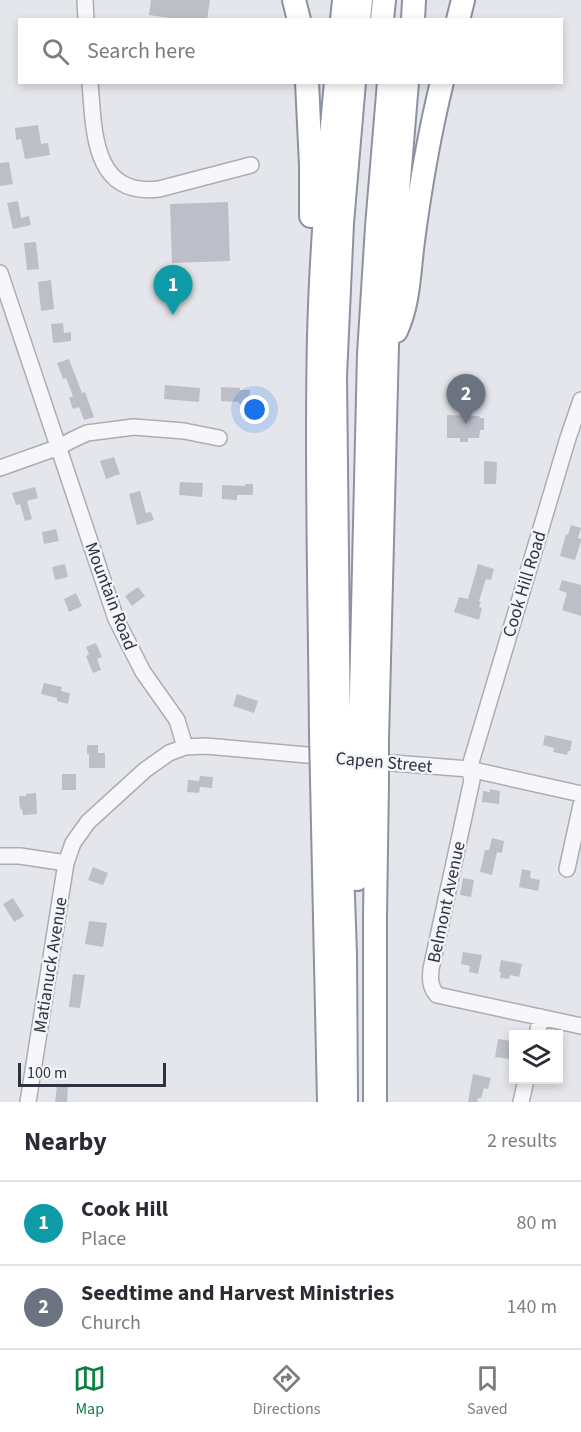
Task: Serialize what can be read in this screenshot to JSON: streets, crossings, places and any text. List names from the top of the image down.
{
  "streets": {
    "street": [
      "Cook Hill Road",
      "Mountain Road",
      "Capen Street",
      "Belmont Avenue",
      "Matianuck Avenue"
    ]
  },
  "crossings": [
    ["Cook Hill Road", "Capen Street"],
    ["Cook Hill Road", "Belmont Avenue"],
    ["Mountain Road", "Capen Street"],
    ["Capen Street", "Belmont Avenue"]
  ],
  "scale_bar": "100 m",
  "page": {
    "search": "Search here",
    "pins": ["1", "2"],
    "scale": "100 m",
    "heading": ["Nearby", "2 results"],
    "list": [
      {
        "mark": "1",
        "name": "Cook Hill",
        "note": "Place",
        "value": "80 m"
      },
      {
        "mark": "2",
        "name": "Seedtime and Harvest Ministries",
        "note": "Church",
        "value": "140 m"
      }
    ],
    "nav": ["Map", "Directions", "Saved"]
  }
}
